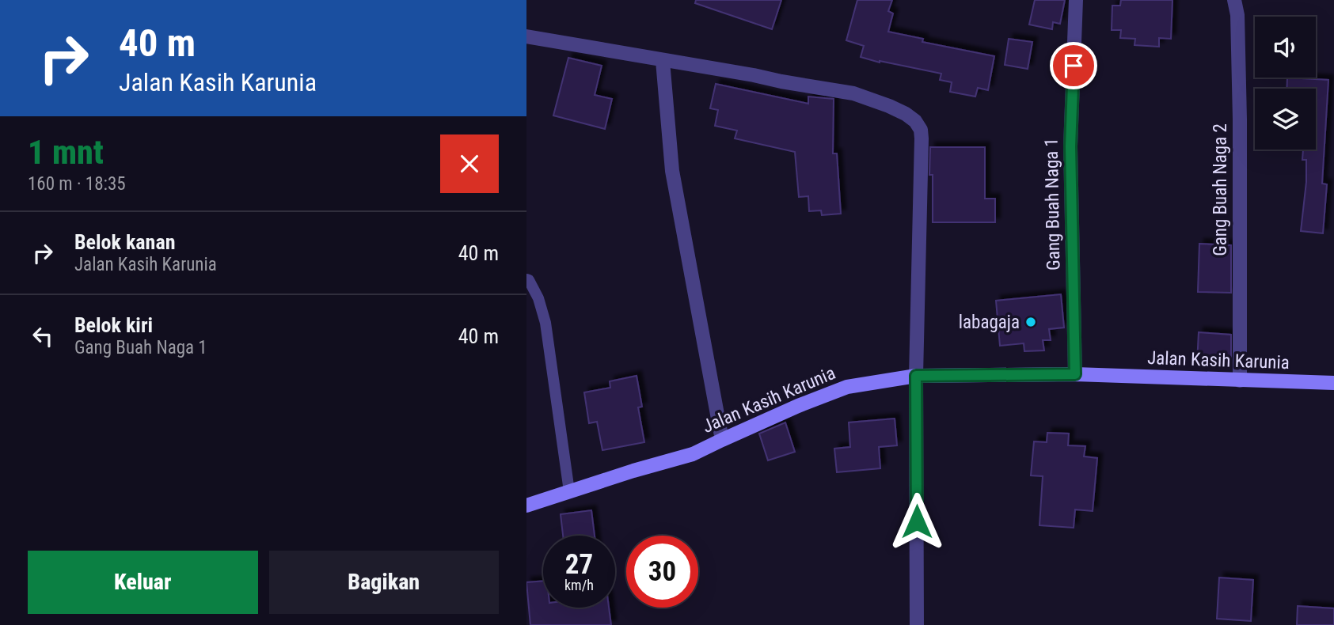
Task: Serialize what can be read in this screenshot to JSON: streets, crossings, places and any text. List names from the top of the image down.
{
  "streets": {
    "street": ["Gang Buah Naga 2", "Gang Buah Naga 1", "Jalan Kasih Karunia"]
  },
  "crossings": [
    ["Gang Buah Naga 2", "Jalan Kasih Karunia"],
    ["Gang Buah Naga 1", "Jalan Kasih Karunia"]
  ],
  "places": ["labagaja"],
  "page": {
    "turn": ["40 m", "Jalan Kasih Karunia"],
    "heading": ["1 mnt", "160 m · 18:35"],
    "list": [
      {
        "name": "Belok kanan",
        "note": "Jalan Kasih Karunia",
        "value": "40 m"
      },
      {
        "name": "Belok kiri",
        "note": "Gang Buah Naga 1",
        "value": "40 m"
      }
    ],
    "speed": "27 km/h",
    "limit": "30",
    "buttons": ["Keluar", "Bagikan"]
  }
}
